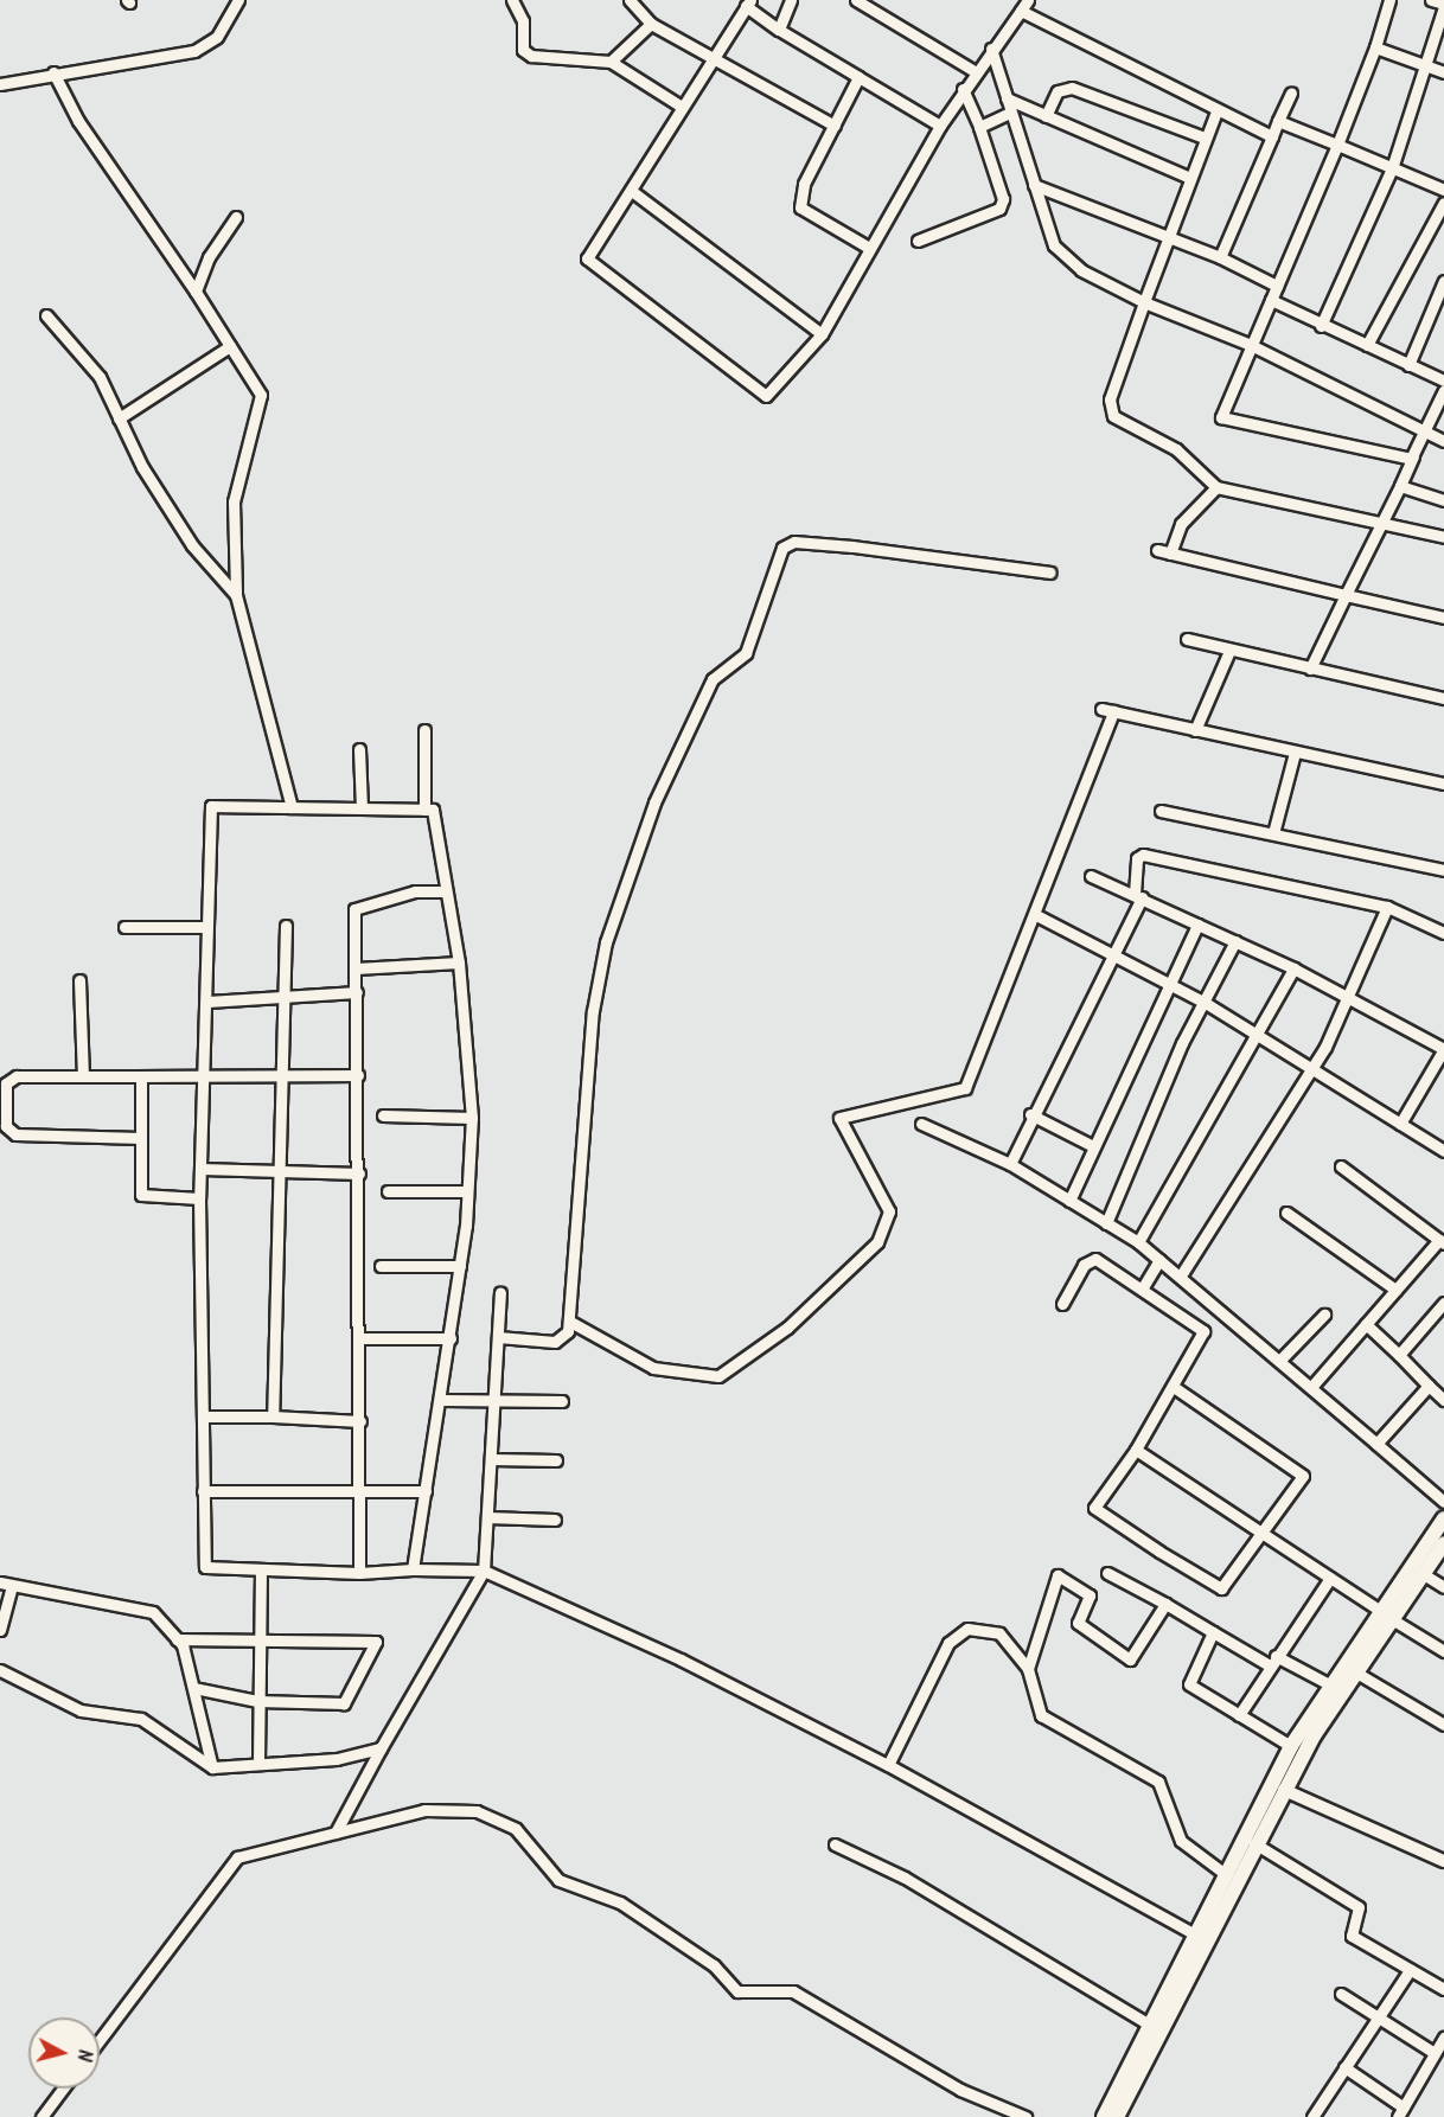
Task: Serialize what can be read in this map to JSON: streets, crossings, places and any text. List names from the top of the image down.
{
  "north": "right"
}
